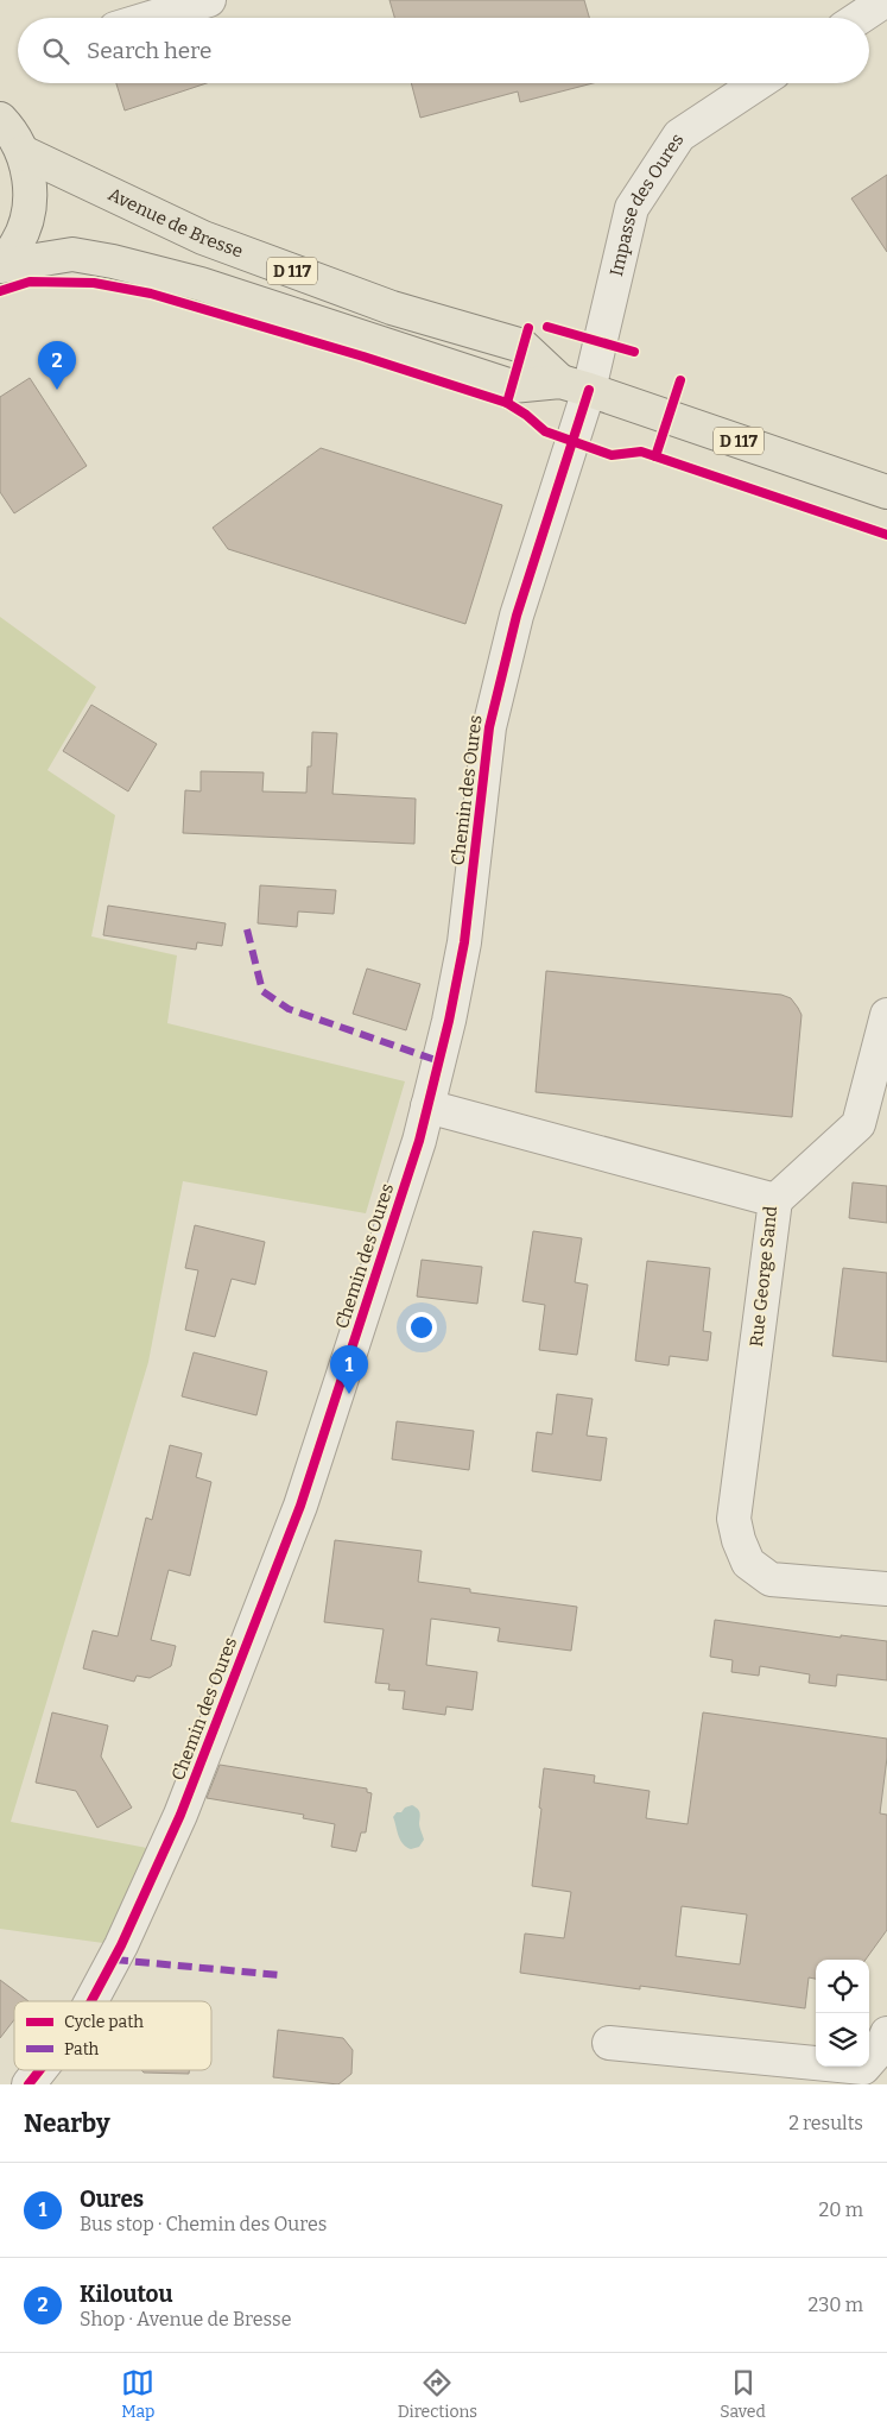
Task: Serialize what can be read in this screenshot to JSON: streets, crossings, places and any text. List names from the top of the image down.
{
  "streets": {
    "main road": ["Avenue de Bresse", "D 117"],
    "street": ["Impasse des Oures", "Chemin des Oures", "Rue George Sand"]
  },
  "crossings": [
    ["Impasse des Oures", "Avenue de Bresse"],
    ["Impasse des Oures", "Chemin des Oures"],
    ["Avenue de Bresse", "Chemin des Oures"],
    ["Chemin des Oures", "Rue George Sand"]
  ],
  "legend": ["Cycle path", "Path"],
  "page": {
    "search": "Search here",
    "pins": ["2", "1"],
    "heading": ["Nearby", "2 results"],
    "list": [
      {
        "mark": "1",
        "name": "Oures",
        "note": "Bus stop · Chemin des Oures",
        "value": "20 m"
      },
      {
        "mark": "2",
        "name": "Kiloutou",
        "note": "Shop · Avenue de Bresse",
        "value": "230 m"
      }
    ],
    "nav": ["Map", "Directions", "Saved"]
  }
}
